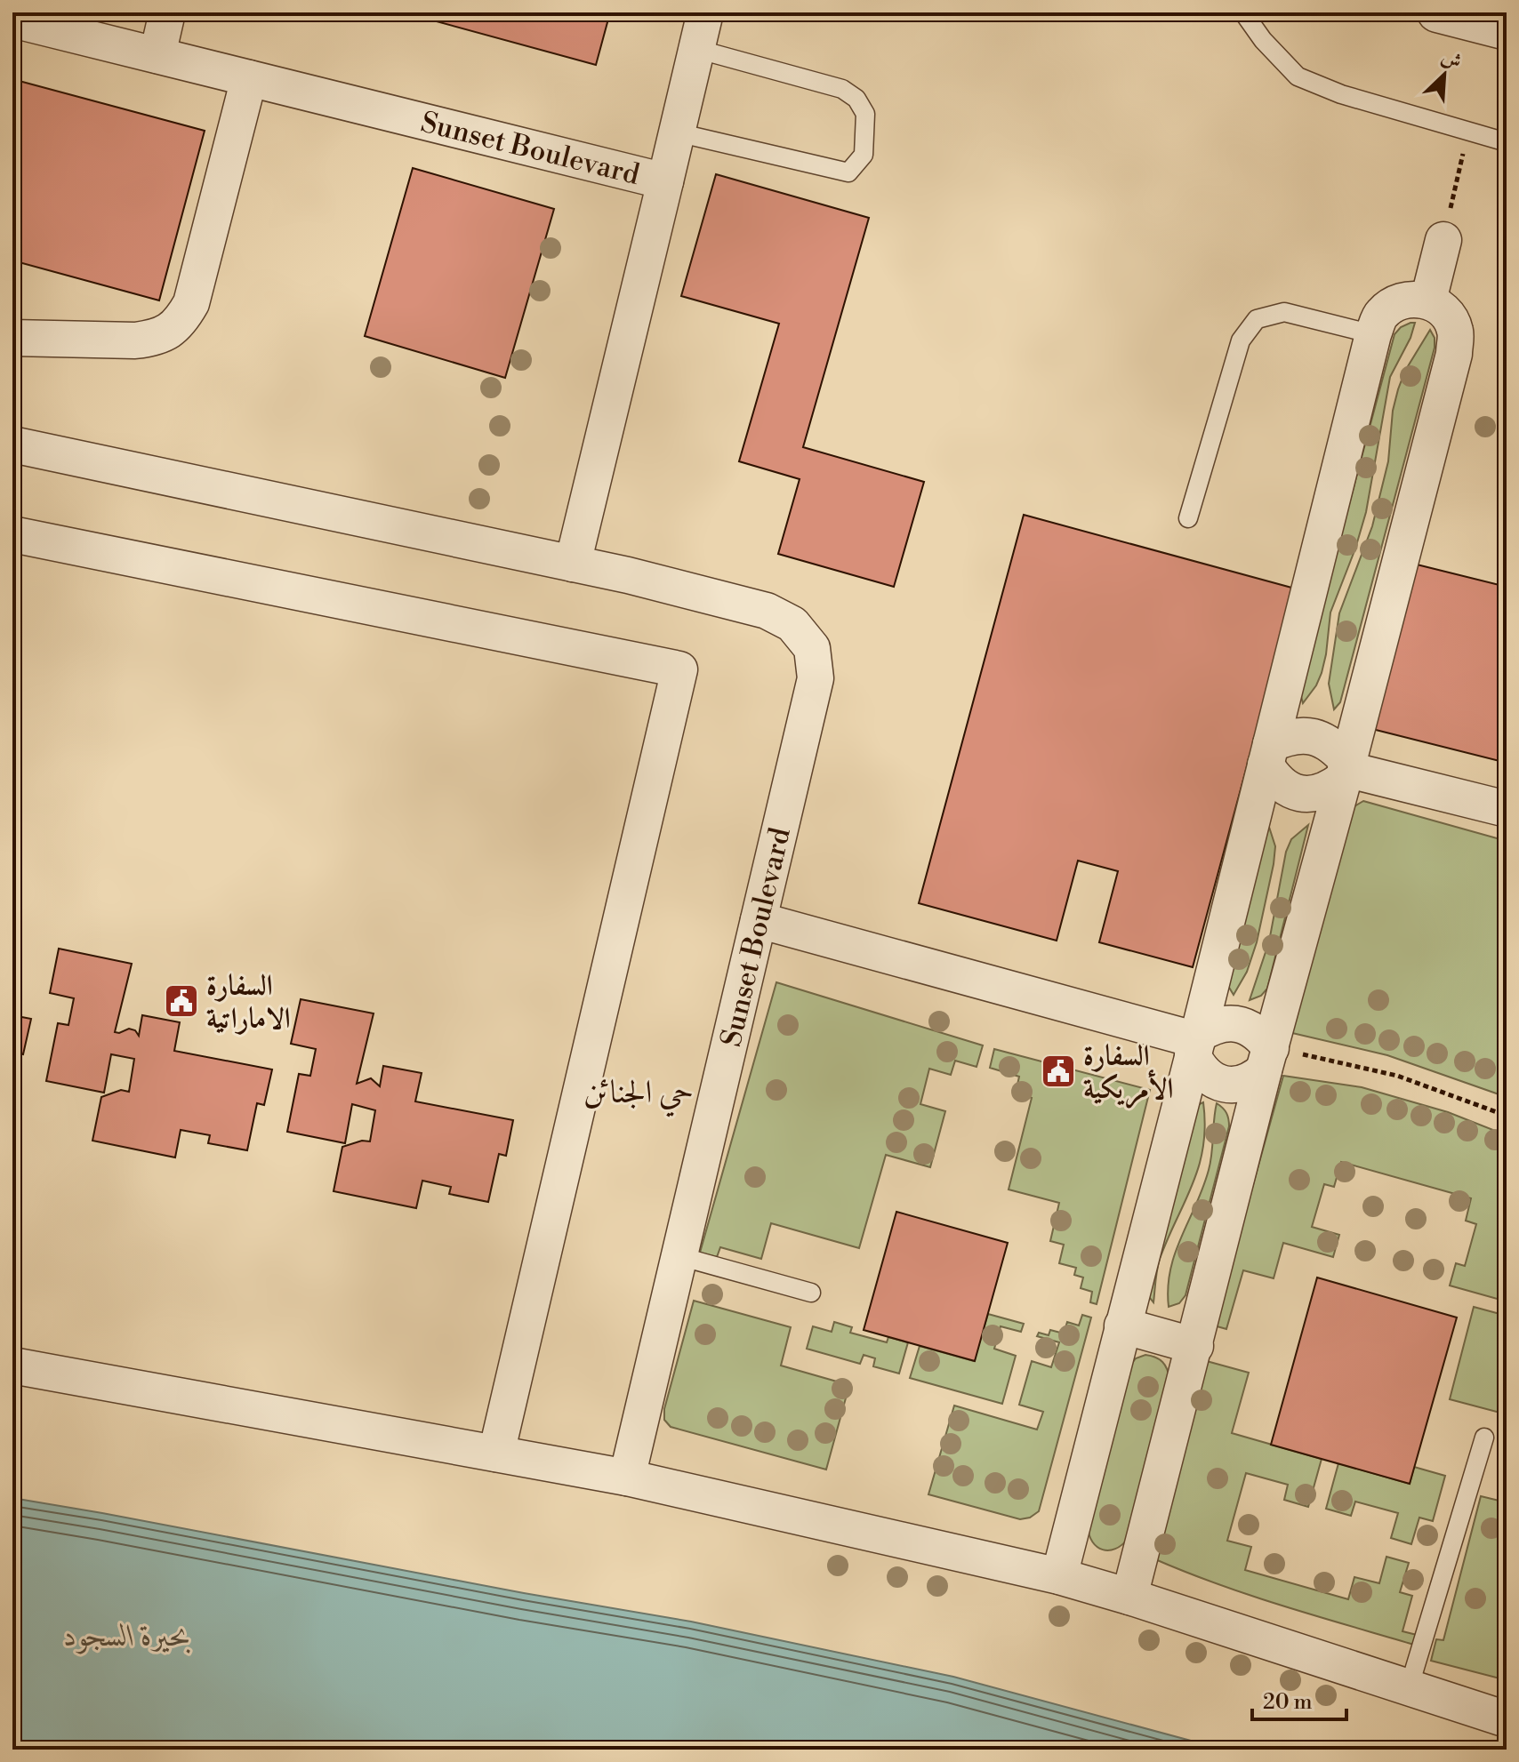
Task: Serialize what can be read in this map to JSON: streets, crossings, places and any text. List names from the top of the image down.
{
  "streets": {
    "street": ["Sunset Boulevard"]
  },
  "districts": ["حي الجنائن"],
  "water": ["بحيرة السجود"],
  "places": {
    "public building": ["السفارة الاماراتية", "السفارة الأمريكية"]
  },
  "scale_bar": "20 m",
  "north": "top right"
}
